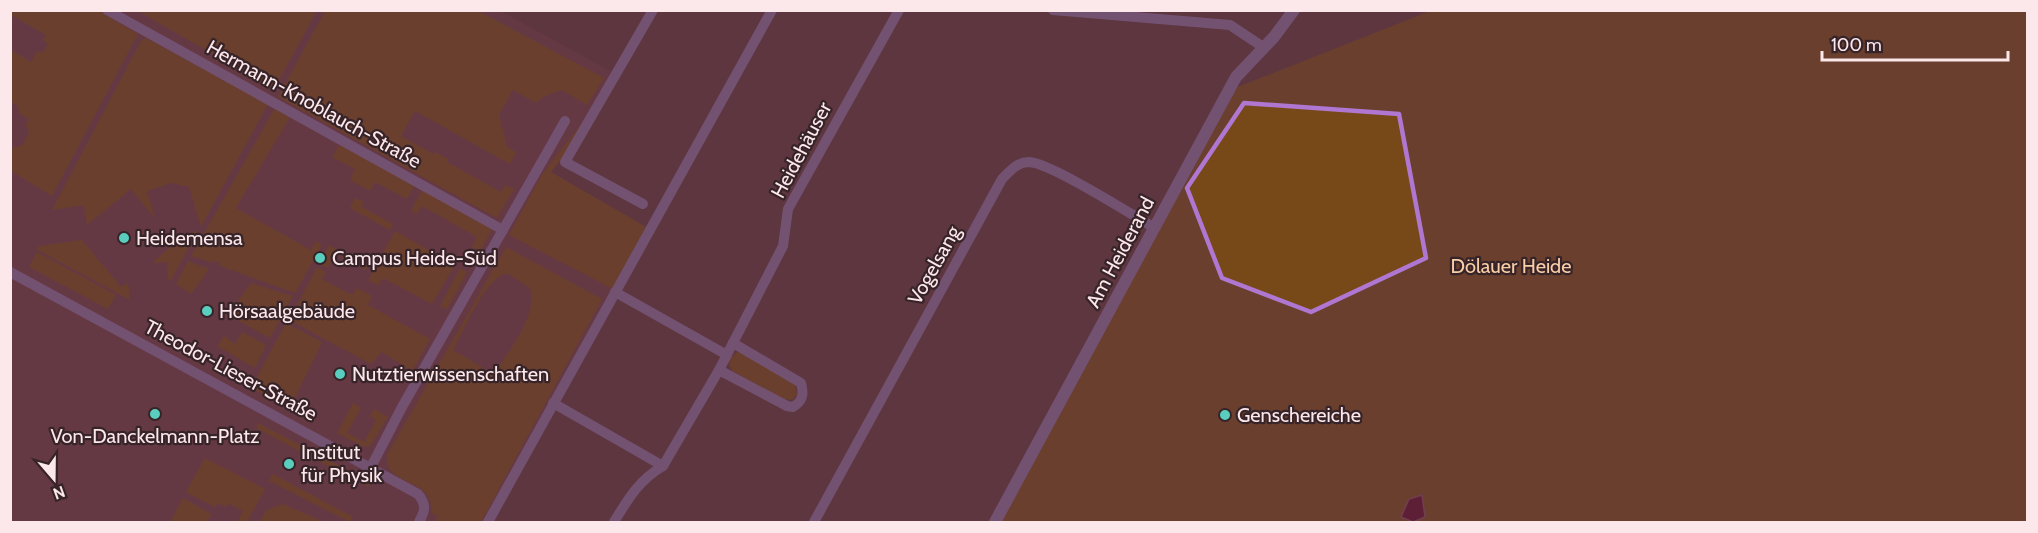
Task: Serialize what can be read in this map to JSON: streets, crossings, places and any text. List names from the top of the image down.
{
  "streets": {
    "street": [
      "Hermann-Knoblauch-Straße",
      "Heidehäuser",
      "Am Heiderand",
      "Vogelsang",
      "Theodor-Lieser-Straße"
    ]
  },
  "crossings": [
    ["Am Heiderand", "Vogelsang"]
  ],
  "parks": ["Dölauer Heide"],
  "places": [
    "Heidemensa",
    "Campus Heide-Süd",
    "Hörsaalgebäude",
    "Nutztierwissenschaften",
    "Von-Danckelmann-Platz",
    "Genschereiche",
    "Institut für Physik"
  ],
  "scale_bar": "100 m",
  "north": "bottom"
}
